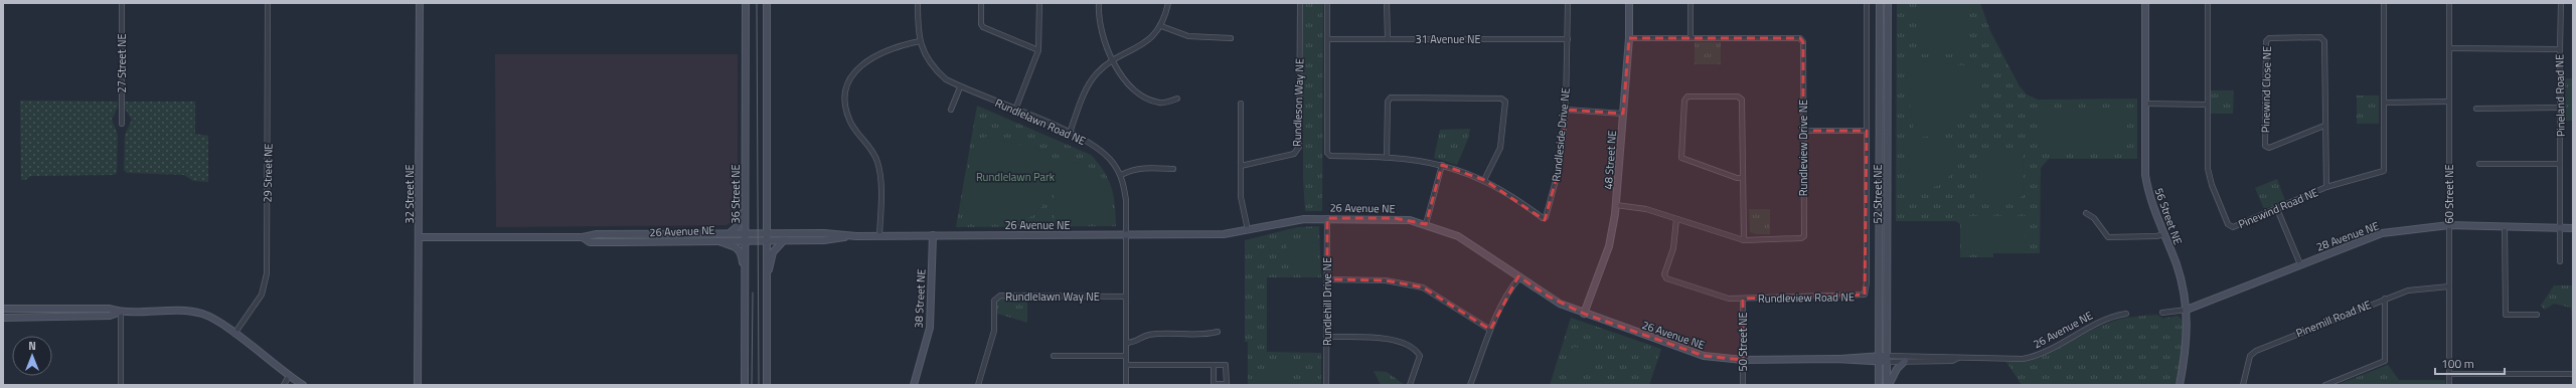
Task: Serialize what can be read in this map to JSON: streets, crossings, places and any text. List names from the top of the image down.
{
  "streets": {
    "street": [
      "31 Avenue NE",
      "27 Street NE",
      "Pinewind Close NE",
      "Pineland Road NE",
      "Rundleson Way NE",
      "Rundlelawn Road NE",
      "Rundleside Drive NE",
      "Rundleview Drive NE",
      "48 Street NE",
      "29 Street NE",
      "32 Street NE",
      "36 Street NE",
      "52 Street NE",
      "60 Street NE",
      "26 Avenue NE",
      "Pinewind Road NE",
      "56 Street NE",
      "28 Avenue NE",
      "Rundlelawn Way NE",
      "Rundleview Road NE",
      "38 Street NE",
      "Rundlehill Drive NE",
      "Pinemill Road NE",
      "50 Street NE"
    ]
  },
  "crossings": [
    ["31 Avenue NE", "Rundleside Drive NE"],
    ["Pinewind Close NE", "Pinewind Road NE"],
    ["Pineland Road NE", "60 Street NE"],
    ["Pineland Road NE", "28 Avenue NE"],
    ["Rundlelawn Road NE", "26 Avenue NE"],
    ["Rundlelawn Road NE", "Rundlelawn Way NE"],
    ["Rundleview Drive NE", "48 Street NE"],
    ["Rundleview Drive NE", "Rundleview Road NE"],
    ["48 Street NE", "26 Avenue NE"],
    ["32 Street NE", "26 Avenue NE"],
    ["36 Street NE", "26 Avenue NE"],
    ["52 Street NE", "26 Avenue NE"],
    ["60 Street NE", "28 Avenue NE"],
    ["60 Street NE", "Pinemill Road NE"],
    ["26 Avenue NE", "38 Street NE"],
    ["26 Avenue NE", "Rundlehill Drive NE"],
    ["26 Avenue NE", "50 Street NE"],
    ["56 Street NE", "28 Avenue NE"],
    ["Rundleview Road NE", "50 Street NE"]
  ],
  "parks": ["Rundlelawn Park"],
  "scale_bar": "100 m",
  "north": "top"
}
